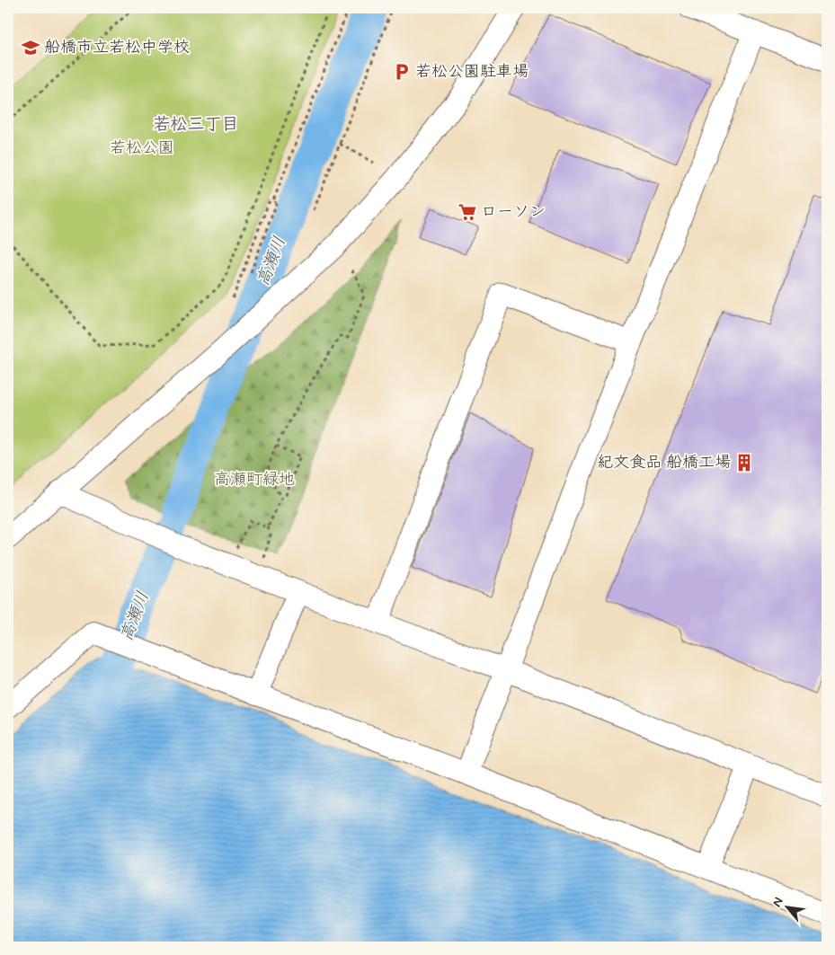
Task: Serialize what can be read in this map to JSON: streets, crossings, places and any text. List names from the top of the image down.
{
  "districts": ["若松三丁目"],
  "water": ["高瀬川"],
  "parks": ["若松公園", "高瀬町緑地"],
  "places": {
    "school or university": ["船橋市立若松中学校"],
    "parking": ["若松公園駐車場"],
    "supermarket": ["ローソン"],
    "building": ["紀文食品 船橋工場"]
  },
  "north": "top left"
}
